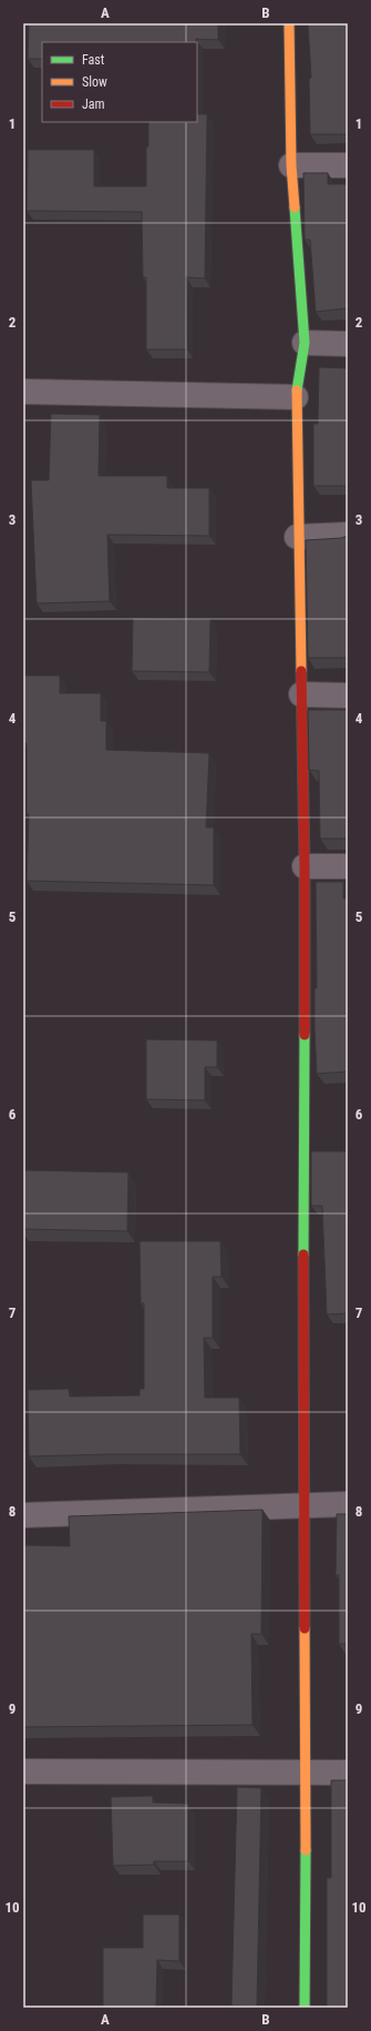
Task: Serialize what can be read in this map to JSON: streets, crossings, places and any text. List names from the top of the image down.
{
  "legend": ["Fast", "Slow", "Jam"],
  "grid": {
    "columns": ["A", "B"],
    "rows": [
      "1",
      "2",
      "3",
      "4",
      "5",
      "6",
      "7",
      "8",
      "9",
      "10"
    ]
  }
}
